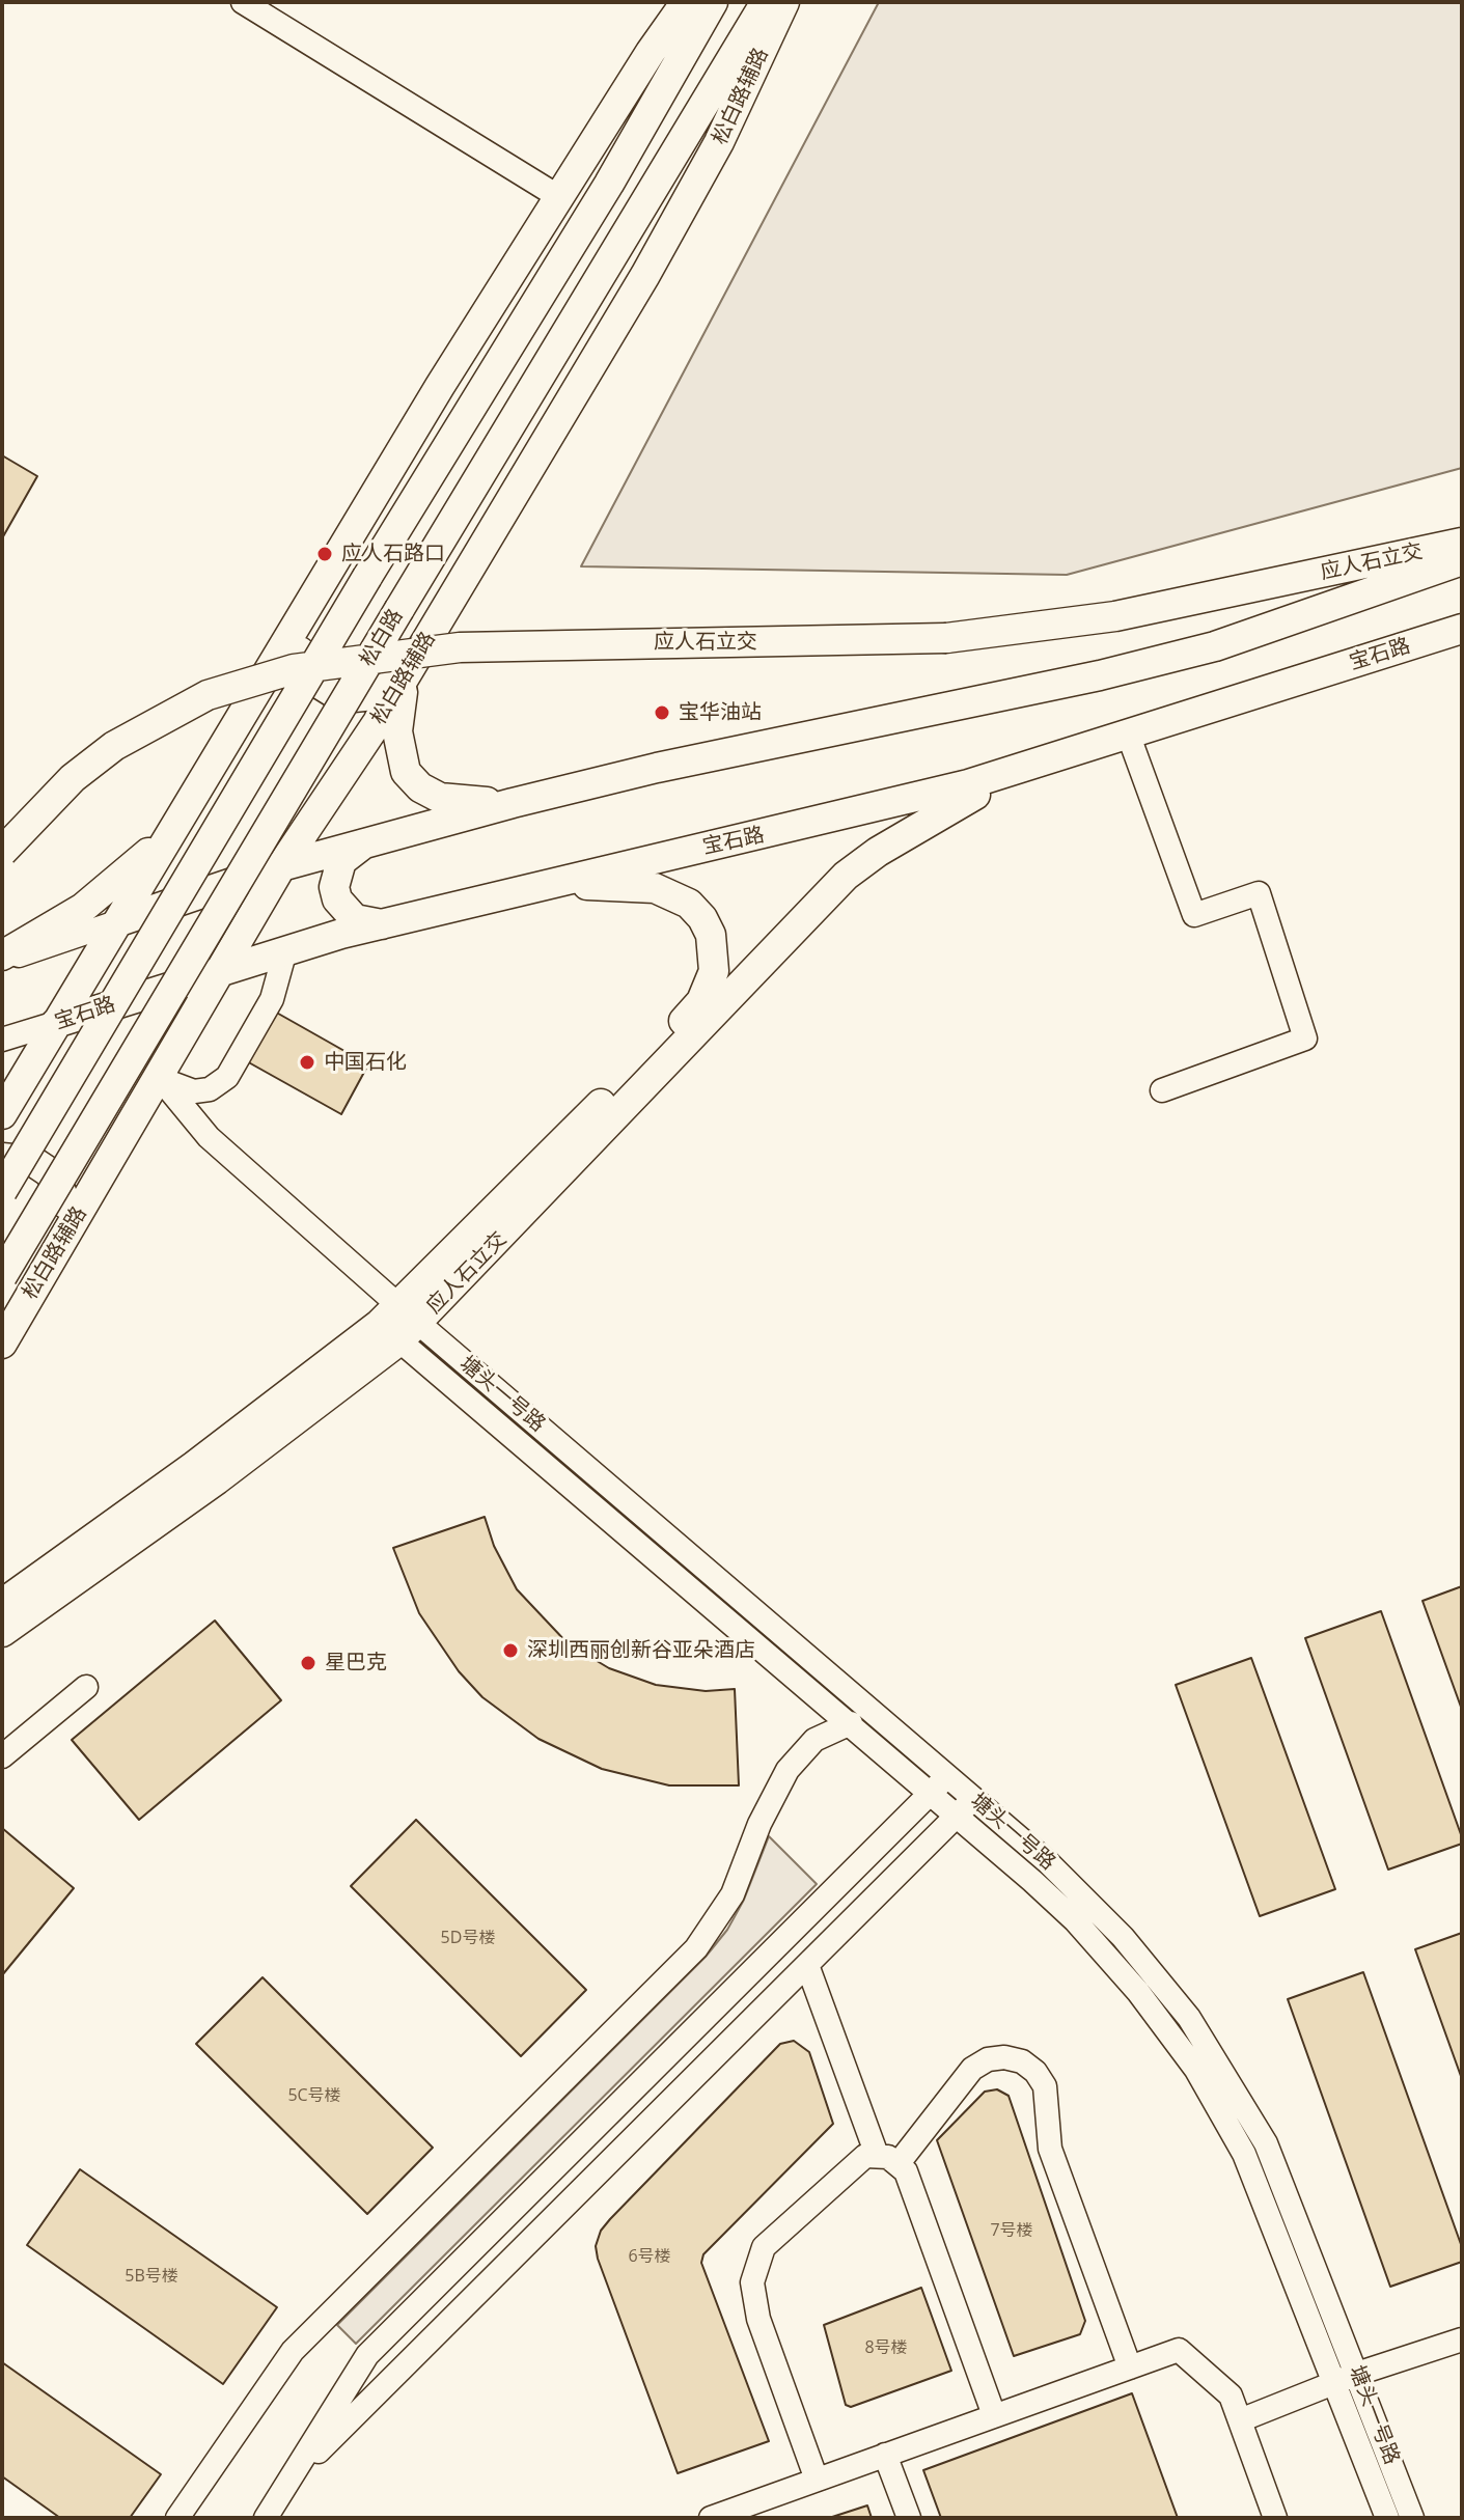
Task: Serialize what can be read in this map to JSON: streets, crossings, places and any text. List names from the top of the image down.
{
  "streets": {
    "main road": [
      "松白路辅路",
      "应人石立交",
      "松白路",
      "宝石路"
    ],
    "street": ["塘头一号路"]
  },
  "crossings": [
    ["松白路辅路", "宝石路"],
    ["应人石立交", "宝石路"],
    ["应人石立交", "塘头一号路"]
  ],
  "places": [
    "应人石路口",
    "宝华油站",
    "中国石化",
    "深圳西丽创新谷亚朵酒店",
    "星巴克"
  ],
  "house_numbers": [
    "5D号楼",
    "5C号楼",
    "7号楼",
    "6号楼",
    "5B号楼",
    "8号楼"
  ]
}
